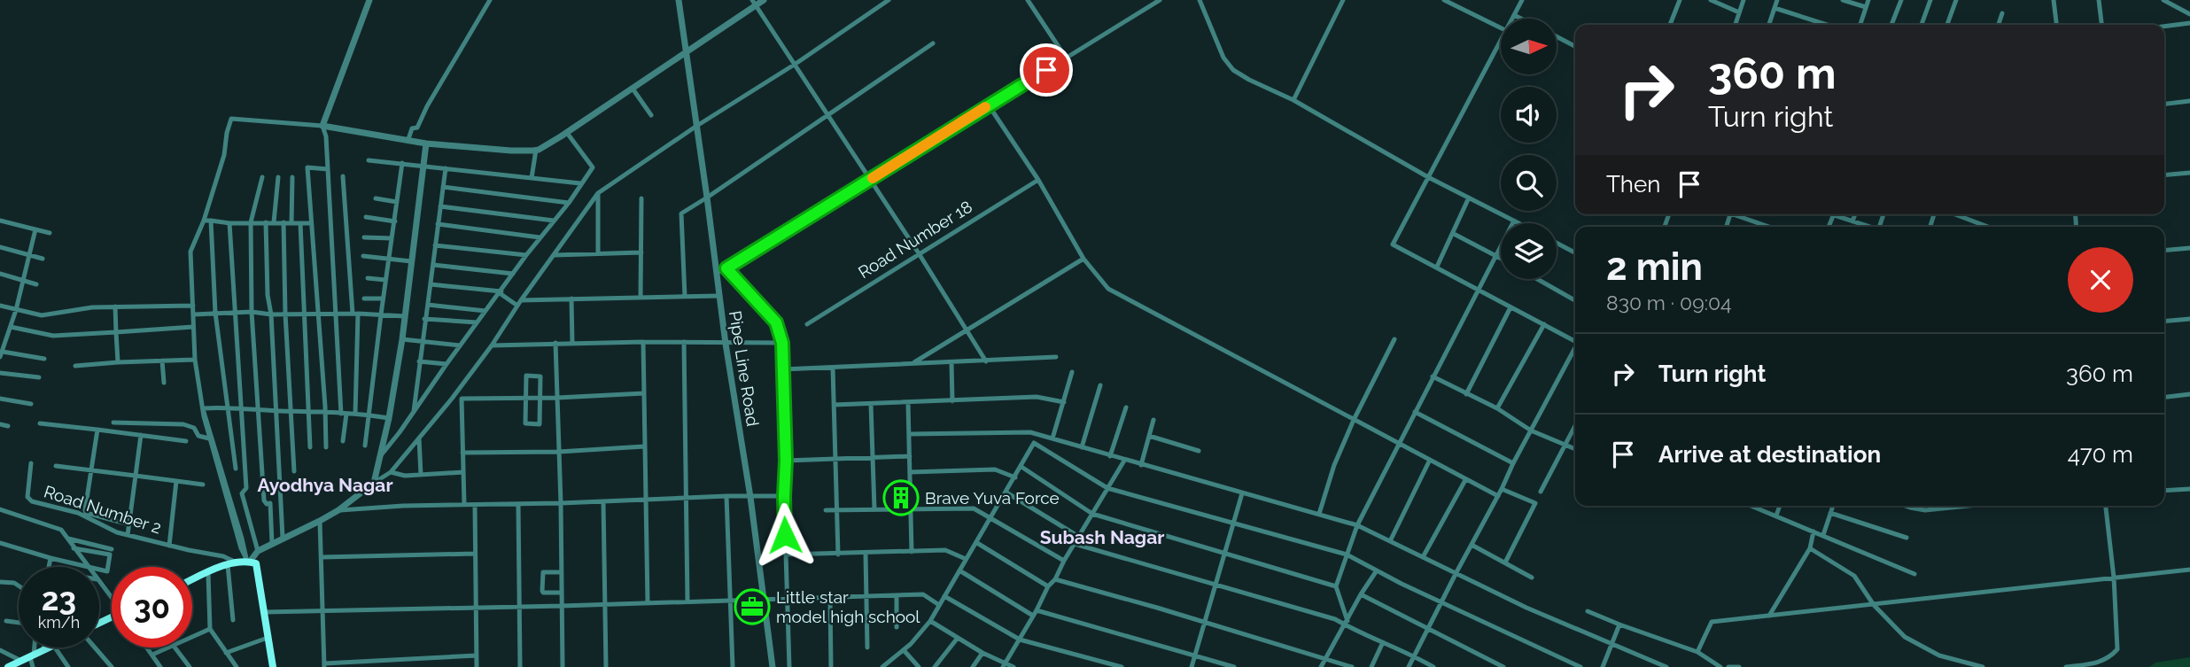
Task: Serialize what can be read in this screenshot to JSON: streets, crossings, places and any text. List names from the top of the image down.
{
  "streets": {
    "street": ["Road Number 18", "Pipe Line Road", "Road Number 2"]
  },
  "districts": ["Ayodhya Nagar", "Subash Nagar"],
  "places": {
    "building": ["Brave Yuva Force"],
    "office": ["Little star model high school"]
  },
  "north": "right",
  "page": {
    "turn": ["360 m", "Turn right"],
    "then": "Then",
    "heading": ["2 min", "830 m · 09:04"],
    "list": [
      {
        "name": "Turn right",
        "value": "360 m"
      },
      {
        "name": "Arrive at destination",
        "value": "470 m"
      }
    ],
    "speed": "23 km/h",
    "limit": "30"
  }
}
